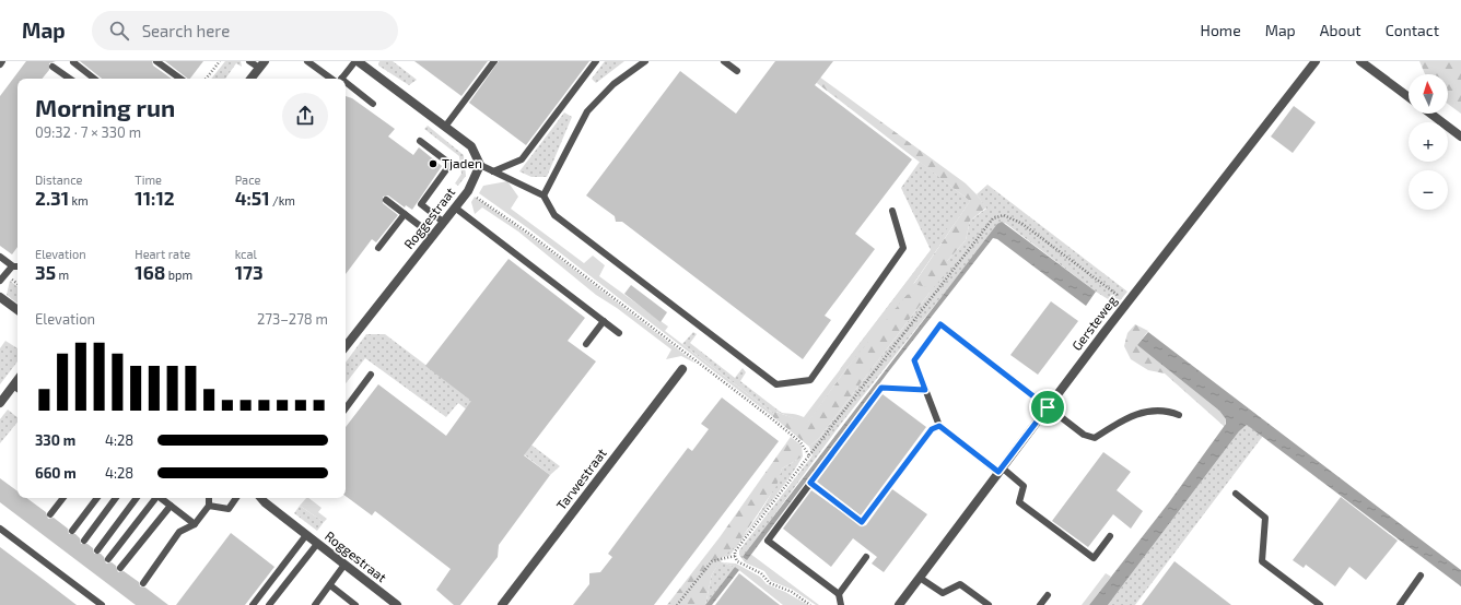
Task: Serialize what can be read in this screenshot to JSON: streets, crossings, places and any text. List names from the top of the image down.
{
  "streets": {
    "street": ["Roggestraat", "Gersteweg", "Tarwestraat"]
  },
  "places": ["Tjaden"],
  "north": "top",
  "page": {
    "header": "Map",
    "search": "Search here",
    "nav": [
      "Home",
      "Map",
      "About",
      "Contact"
    ],
    "map_buttons": ["+", "−"],
    "heading": ["Morning run", "09:32 · 7 × 330 m"],
    "stats": [
      ["Distance", "2.31 km"],
      ["Time", "11:12"],
      ["Pace", "4:51 /km"],
      ["Elevation", "35 m"],
      ["Heart rate", "168 bpm"],
      ["kcal", "173"]
    ],
    "chart": ["Elevation", "273–278 m"],
    "list": [
      {
        "name": "330 m",
        "note": "4:28"
      },
      {
        "name": "660 m",
        "note": "4:28"
      }
    ]
  }
}
